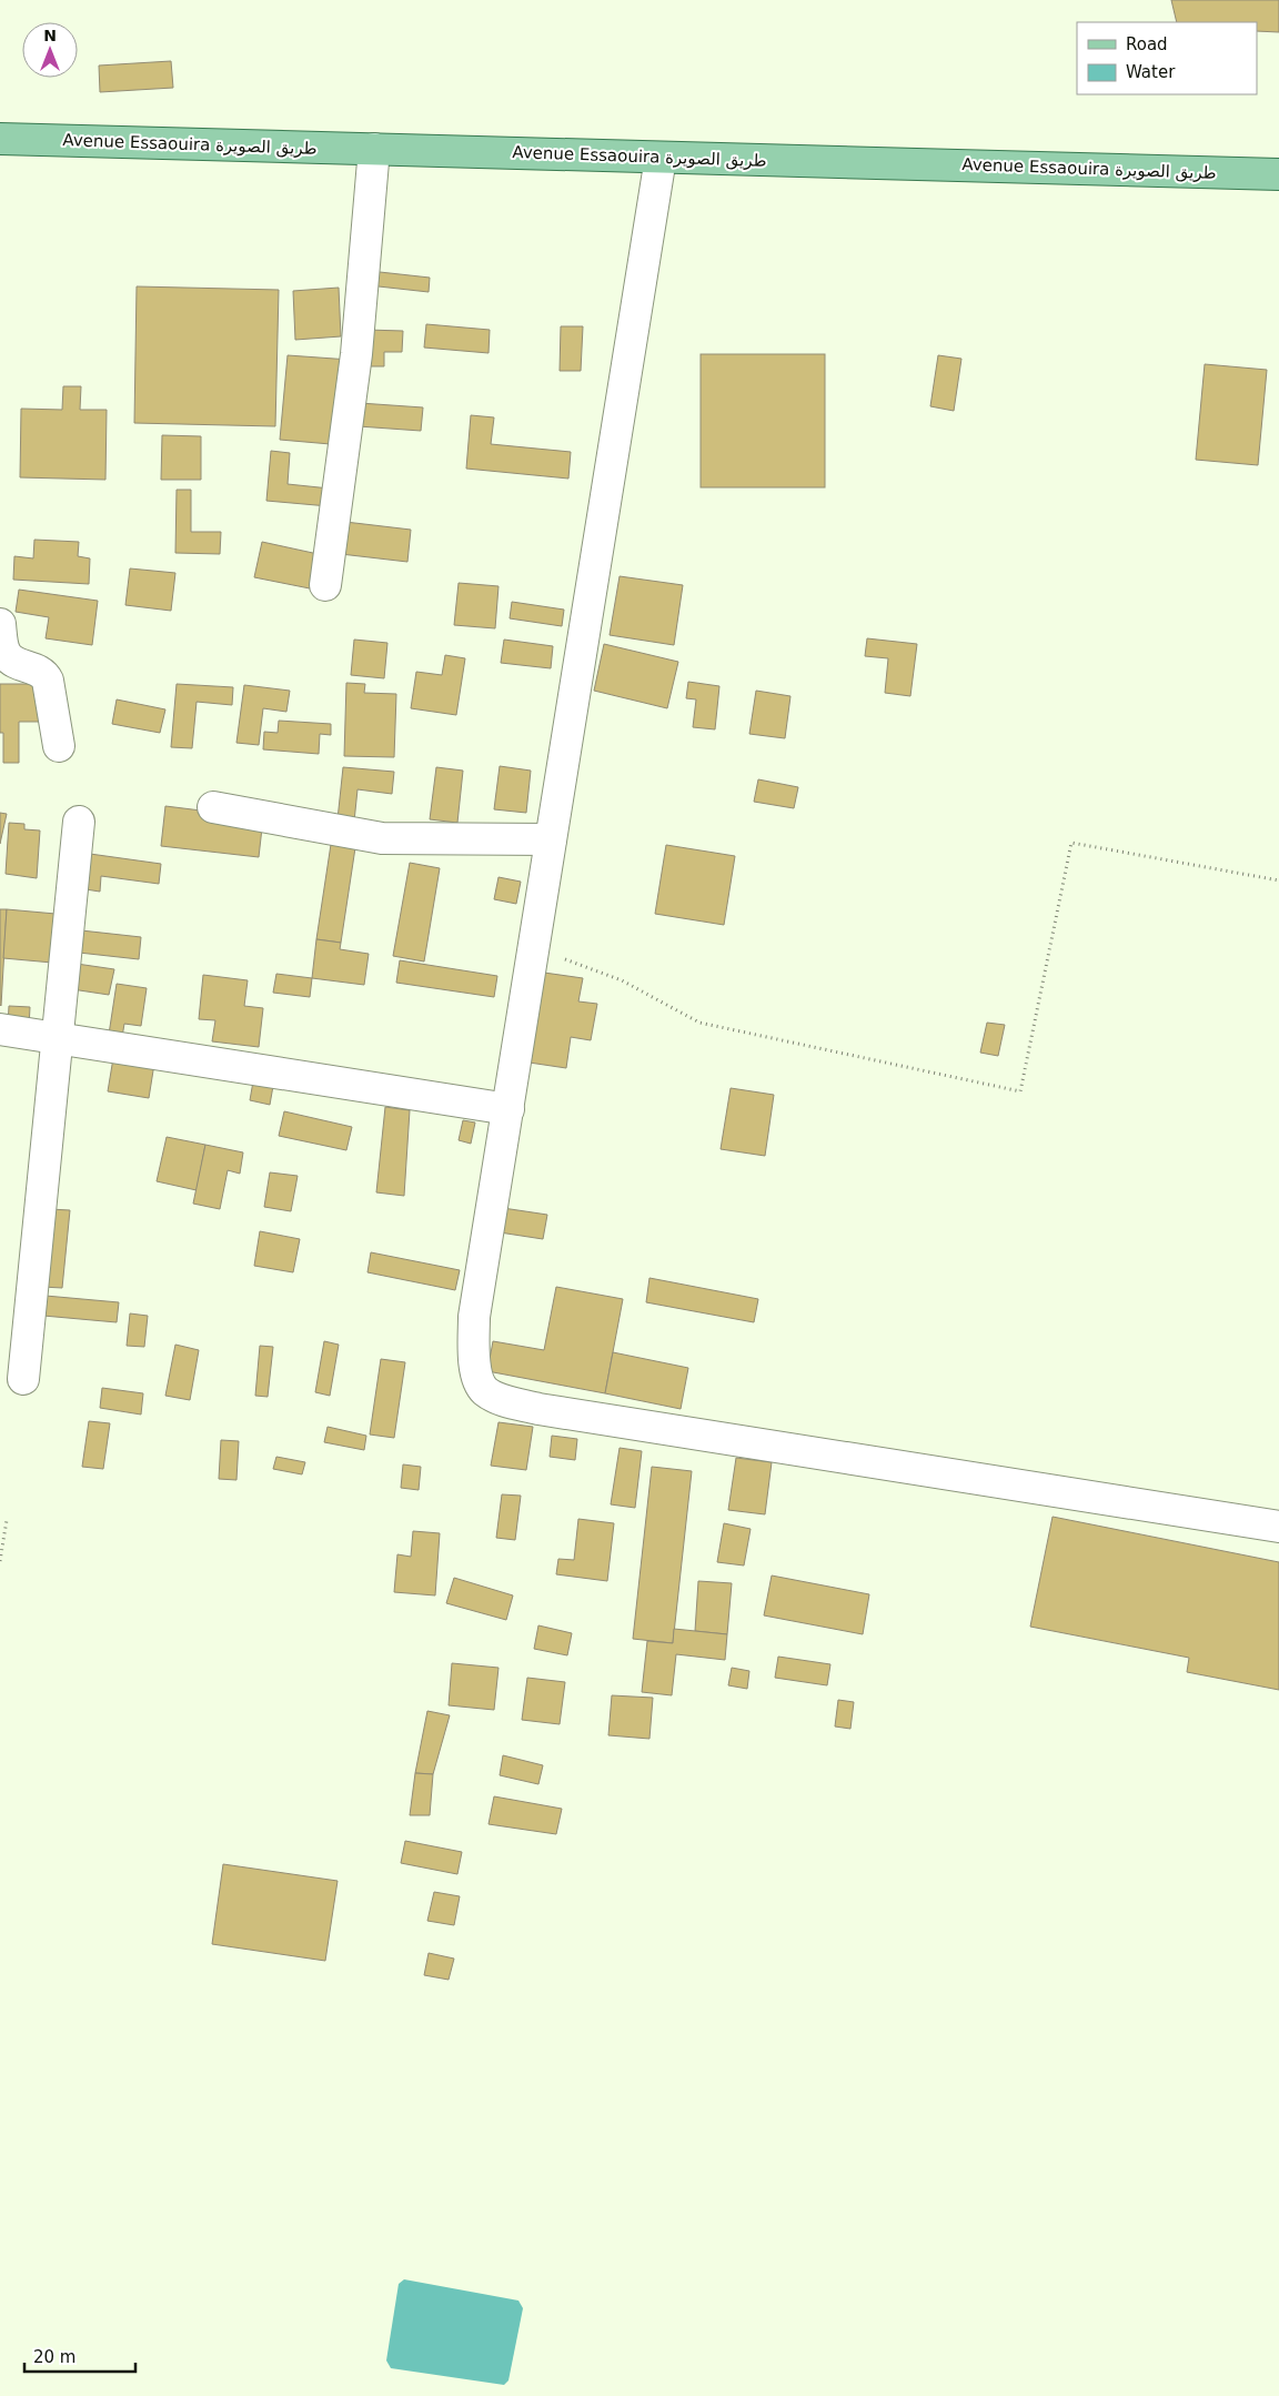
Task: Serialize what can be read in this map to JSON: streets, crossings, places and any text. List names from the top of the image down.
{
  "streets": {
    "main road": ["Avenue Essaouira طريق الصويرة"]
  },
  "legend": ["Road", "Water"],
  "scale_bar": "20 m",
  "north": "top"
}
